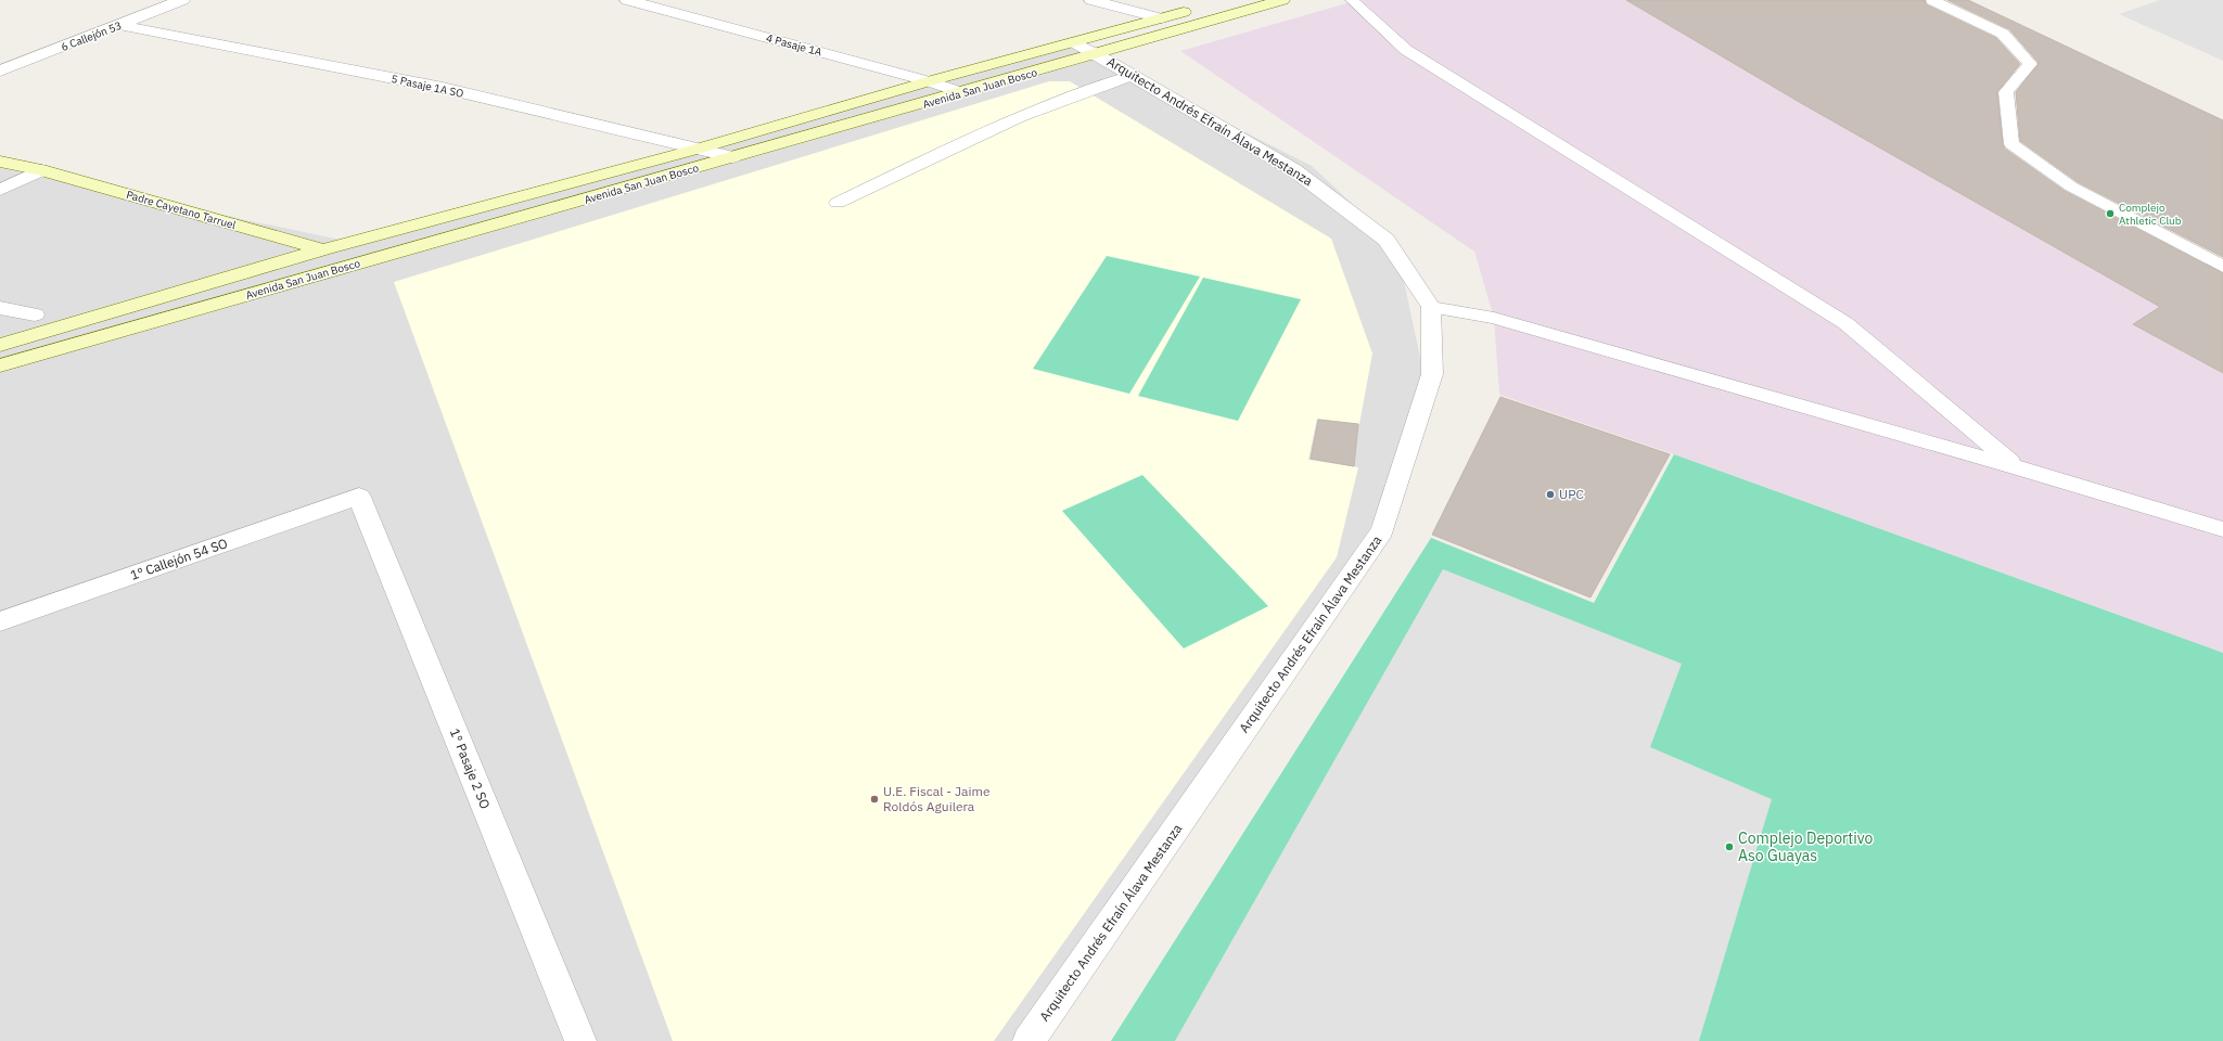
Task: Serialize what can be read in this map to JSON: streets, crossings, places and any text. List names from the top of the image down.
{
  "streets": {
    "street": [
      "6 Callejón 53",
      "4 Pasaje 1A",
      "5 Pasaje 1A SO",
      "Avenida San Juan Bosco",
      "Arquitecto Andrés Efraín Álava Mestanza",
      "Padre Cayetano Tarruel",
      "1º Callejón 54 SO",
      "1º Pasaje 2 SO"
    ]
  },
  "crossings": [
    ["6 Callejón 53", "5 Pasaje 1A SO"],
    ["4 Pasaje 1A", "Avenida San Juan Bosco"],
    ["5 Pasaje 1A SO", "Avenida San Juan Bosco"],
    ["Avenida San Juan Bosco", "Arquitecto Andrés Efraín Álava Mestanza"],
    ["Avenida San Juan Bosco", "Padre Cayetano Tarruel"],
    ["1º Callejón 54 SO", "1º Pasaje 2 SO"]
  ],
  "places": [
    "Complejo Athletic Club",
    "UPC",
    "U.E. Fiscal - Jaime Roldós Aguilera",
    "Complejo Deportivo Aso Guayas"
  ]
}
